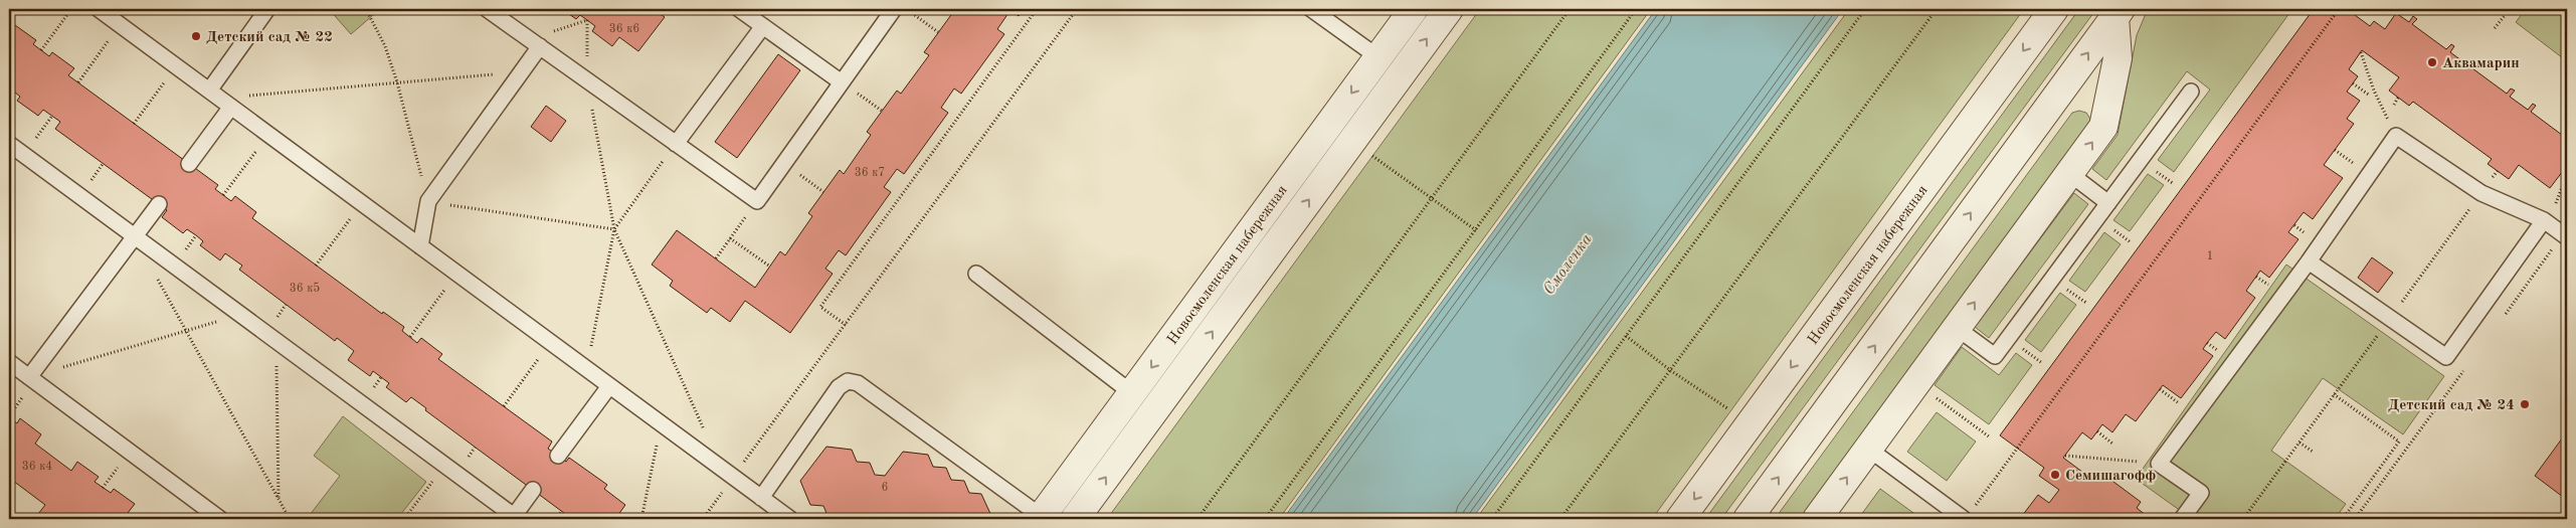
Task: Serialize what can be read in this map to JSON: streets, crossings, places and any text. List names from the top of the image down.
{
  "streets": {
    "street": ["Новосмоленская набережная"]
  },
  "water": ["Смоленка"],
  "places": [
    "Детский сад № 22",
    "Аквамарин",
    "Детский сад № 24",
    "Семишагофф"
  ],
  "house_numbers": [
    "36 к6",
    "36 к7",
    "1",
    "36 к5",
    "36 к4",
    "6"
  ]
}
